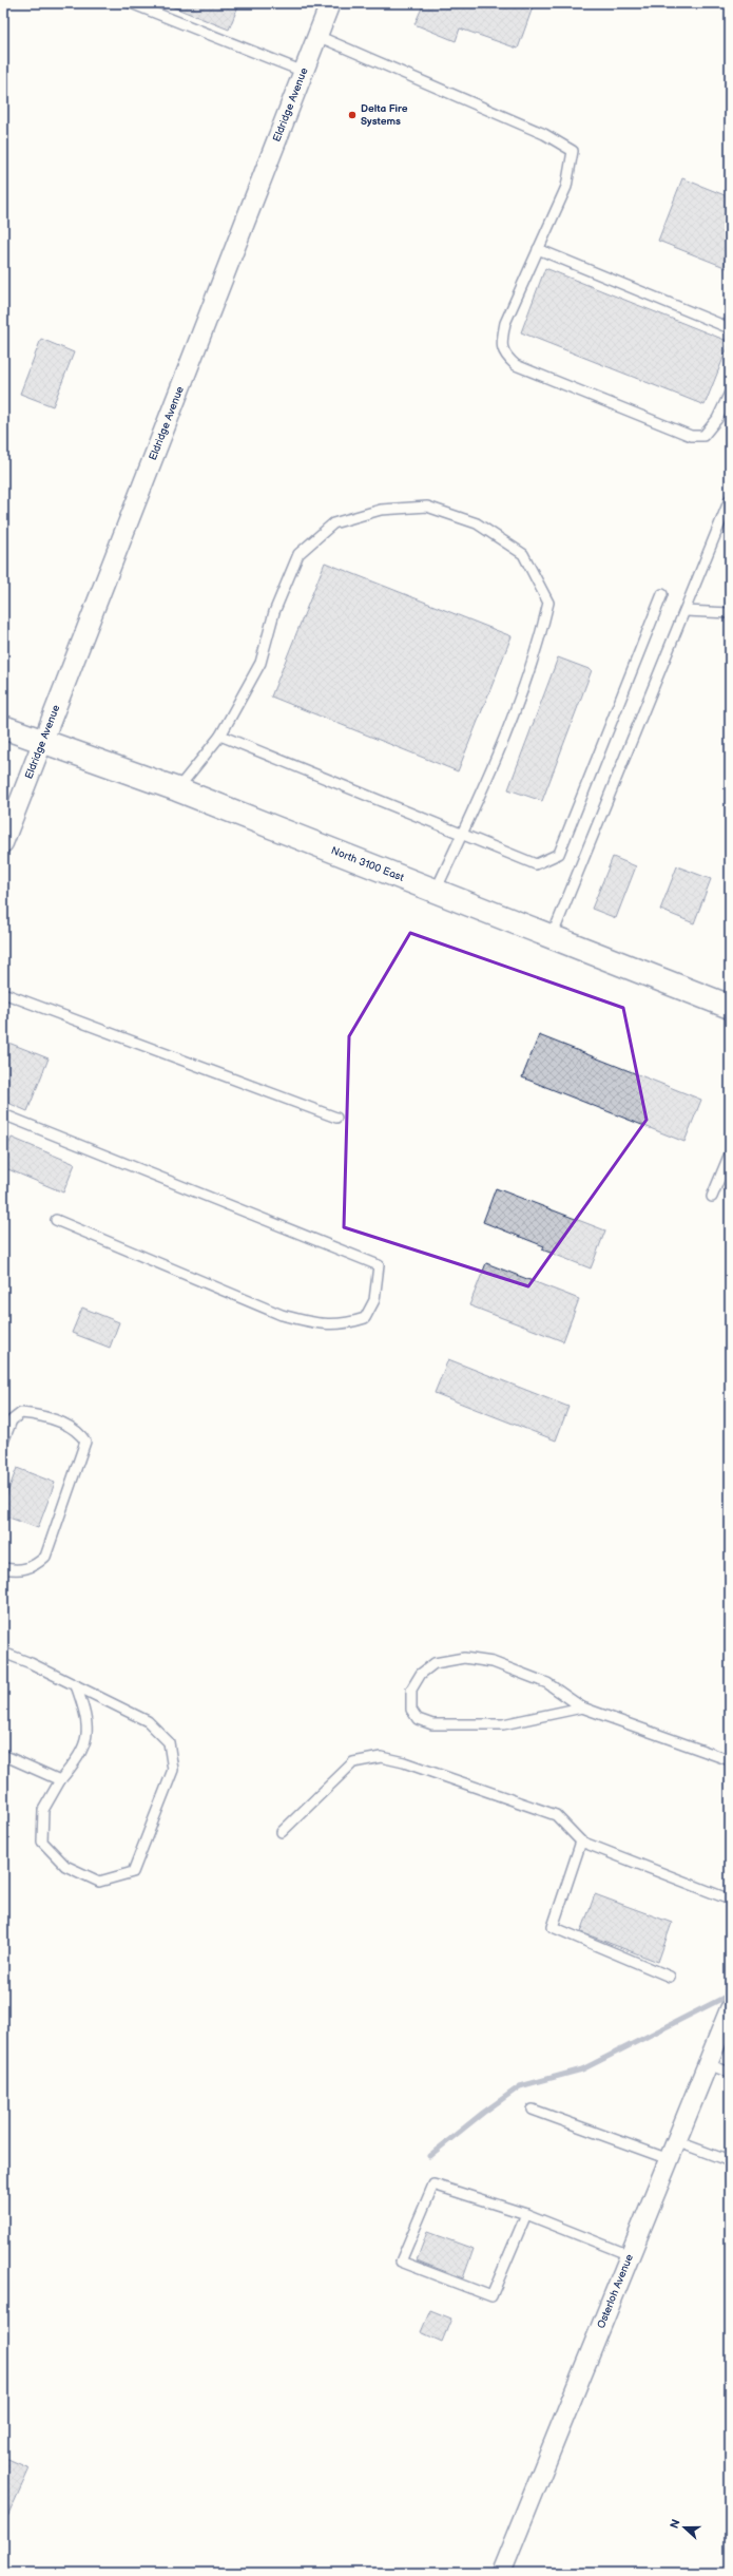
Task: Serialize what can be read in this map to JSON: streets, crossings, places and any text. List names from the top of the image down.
{
  "streets": {
    "main road": ["North 3100 East"],
    "street": ["Eldridge Avenue", "Osterloh Avenue"]
  },
  "crossings": [
    ["Eldridge Avenue", "North 3100 East"]
  ],
  "places": ["Delta Fire Systems"],
  "north": "left"
}
